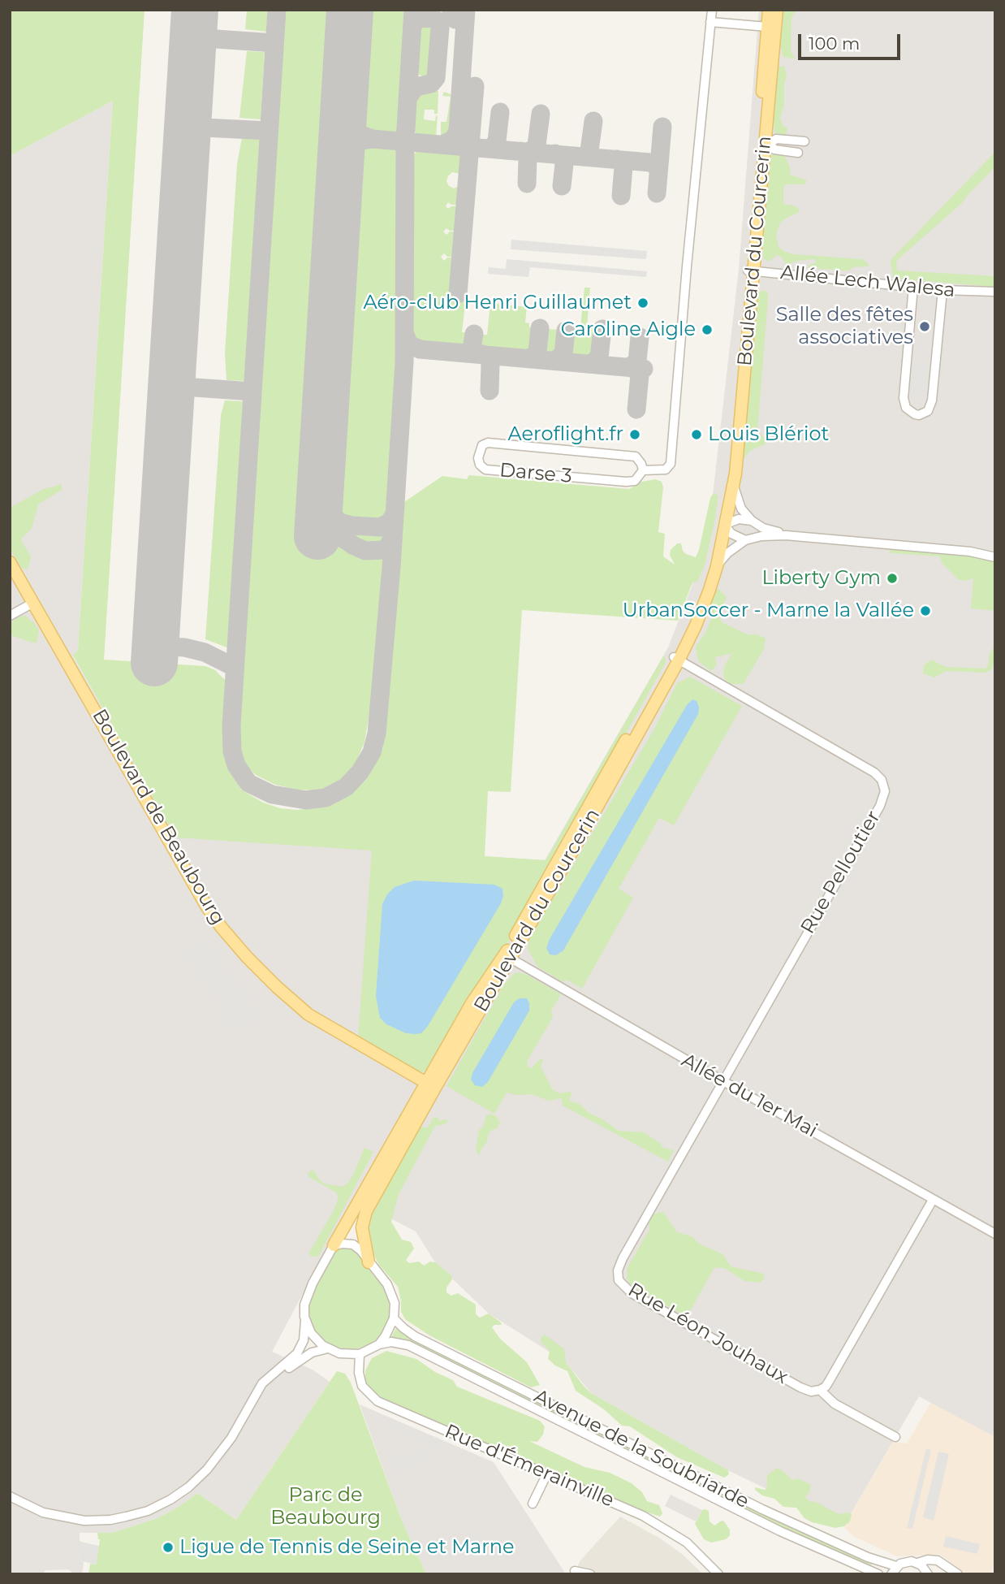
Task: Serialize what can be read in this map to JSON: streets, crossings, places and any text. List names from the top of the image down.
{
  "streets": {
    "main road": ["Boulevard du Courcerin", "Boulevard de Beaubourg"],
    "street": [
      "Allée Lech Walesa",
      "Darse 3",
      "Rue Pelloutier",
      "Allée du 1er Mai",
      "Rue Léon Jouhaux",
      "Avenue de la Soubriarde",
      "Rue d'Émerainville"
    ]
  },
  "crossings": [
    ["Boulevard du Courcerin", "Allée Lech Walesa"],
    ["Boulevard du Courcerin", "Boulevard de Beaubourg"],
    ["Boulevard du Courcerin", "Rue Pelloutier"],
    ["Boulevard du Courcerin", "Allée du 1er Mai"],
    ["Boulevard du Courcerin", "Avenue de la Soubriarde"],
    ["Boulevard du Courcerin", "Rue d'Émerainville"],
    ["Rue Pelloutier", "Allée du 1er Mai"],
    ["Rue Pelloutier", "Rue Léon Jouhaux"],
    ["Allée du 1er Mai", "Rue Léon Jouhaux"],
    ["Avenue de la Soubriarde", "Rue d'Émerainville"]
  ],
  "parks": ["Parc de Beaubourg"],
  "places": [
    "Aéro-club Henri Guillaumet",
    "Salle des fêtes associatives",
    "Caroline Aigle",
    "Aeroflight.fr",
    "Louis Blériot",
    "Liberty Gym",
    "UrbanSoccer - Marne la Vallée",
    "Ligue de Tennis de Seine et Marne"
  ],
  "scale_bar": "100 m"
}
